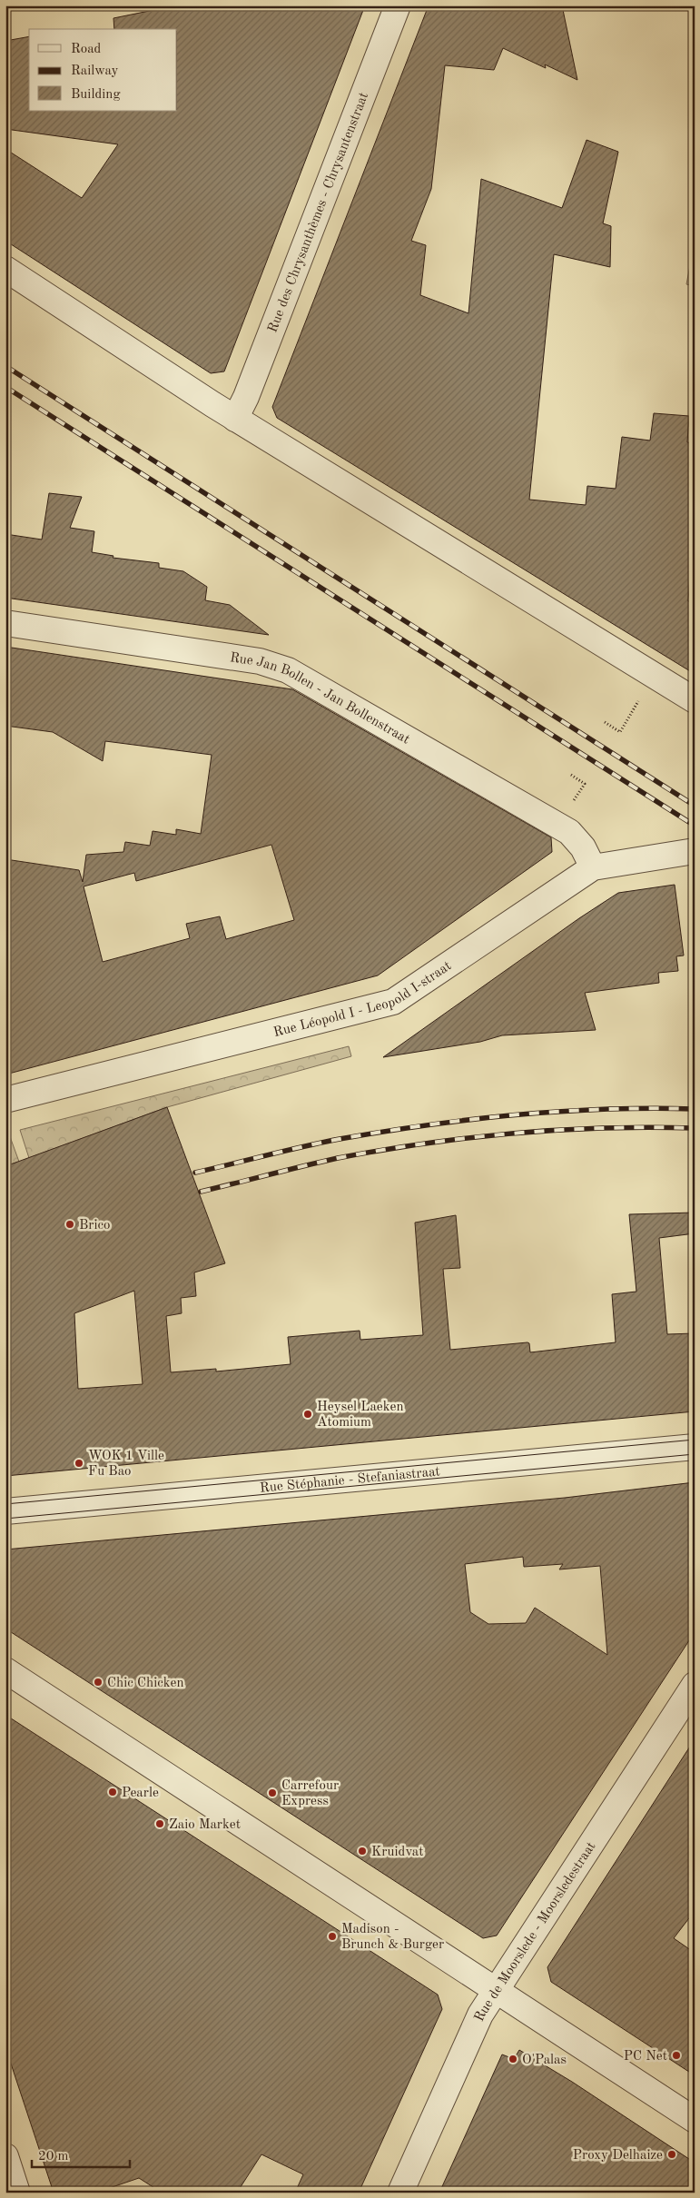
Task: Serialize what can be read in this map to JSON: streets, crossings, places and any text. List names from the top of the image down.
{
  "streets": {
    "street": [
      "Rue des Chrysanthèmes - Chrysantenstraat",
      "Rue Jan Bollen - Jan Bollenstraat",
      "Rue Léopold I - Leopold I-straat",
      "Rue Stéphanie - Stefaniastraat",
      "Rue de Moorslede - Moorsledestraat"
    ]
  },
  "crossings": [
    ["Rue Jan Bollen - Jan Bollenstraat", "Rue Léopold I - Leopold I-straat"]
  ],
  "places": [
    "Brico",
    "Heysel Laeken Atomium",
    "WOK 1 Ville Fu Bao",
    "Chic Chicken",
    "Pearle",
    "Carrefour Express",
    "Zaio Market",
    "Kruidvat",
    "Madison - Brunch & Burger",
    "PC Net",
    "O'Palas",
    "Proxy Delhaize"
  ],
  "legend": ["Road", "Railway", "Building"],
  "scale_bar": "20 m"
}
